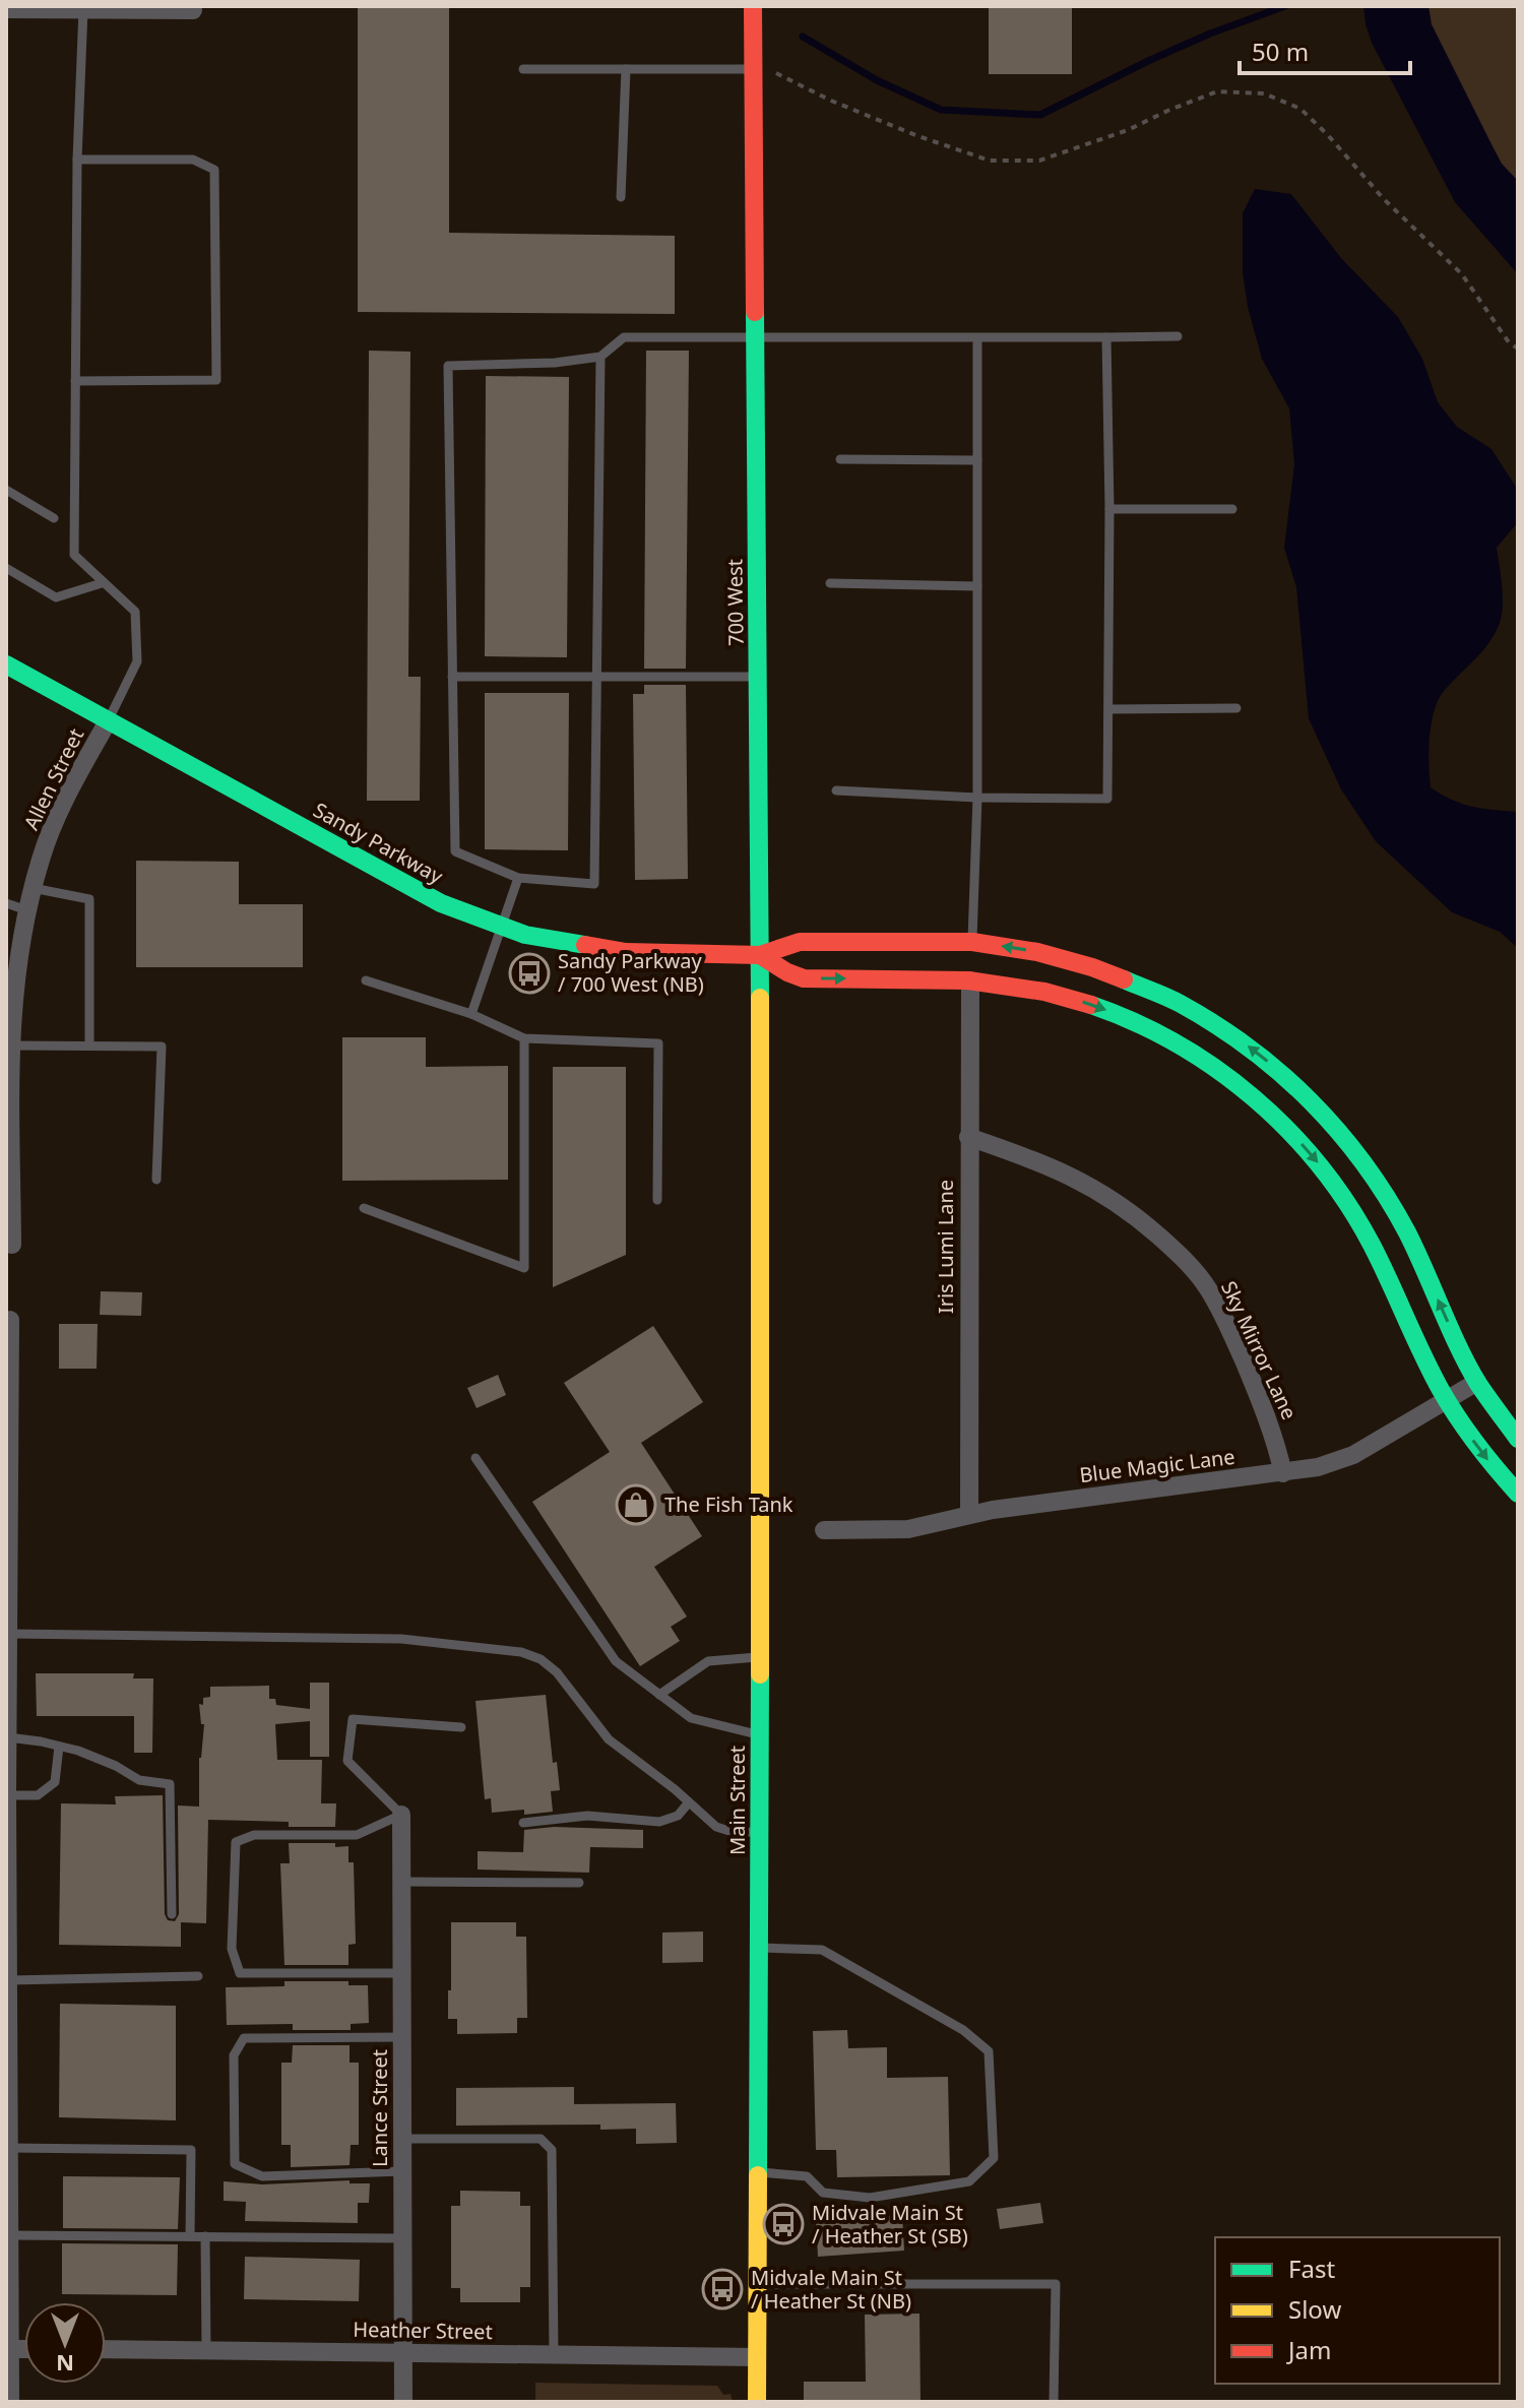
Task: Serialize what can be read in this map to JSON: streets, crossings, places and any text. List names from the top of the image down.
{
  "streets": {
    "main road": ["700 West", "Sandy Parkway", "Main Street"],
    "street": [
      "Allen Street",
      "Iris Lumi Lane",
      "Sky Mirror Lane",
      "Blue Magic Lane",
      "Lance Street",
      "Heather Street"
    ]
  },
  "crossings": [
    ["700 West", "Sandy Parkway"],
    ["700 West", "Main Street"],
    ["Allen Street", "Sandy Parkway"],
    ["Iris Lumi Lane", "Sky Mirror Lane"],
    ["Iris Lumi Lane", "Blue Magic Lane"],
    ["Sky Mirror Lane", "Blue Magic Lane"],
    ["Main Street", "Heather Street"],
    ["Lance Street", "Heather Street"]
  ],
  "places": {
    "bus stop": ["Sandy Parkway / 700 West (NB)", "Midvale Main St / Heather St (SB)", "Midvale Main St / Heather St (NB)"],
    "shop": ["The Fish Tank"]
  },
  "legend": ["Fast", "Slow", "Jam"],
  "scale_bar": "50 m",
  "north": "bottom"
}
